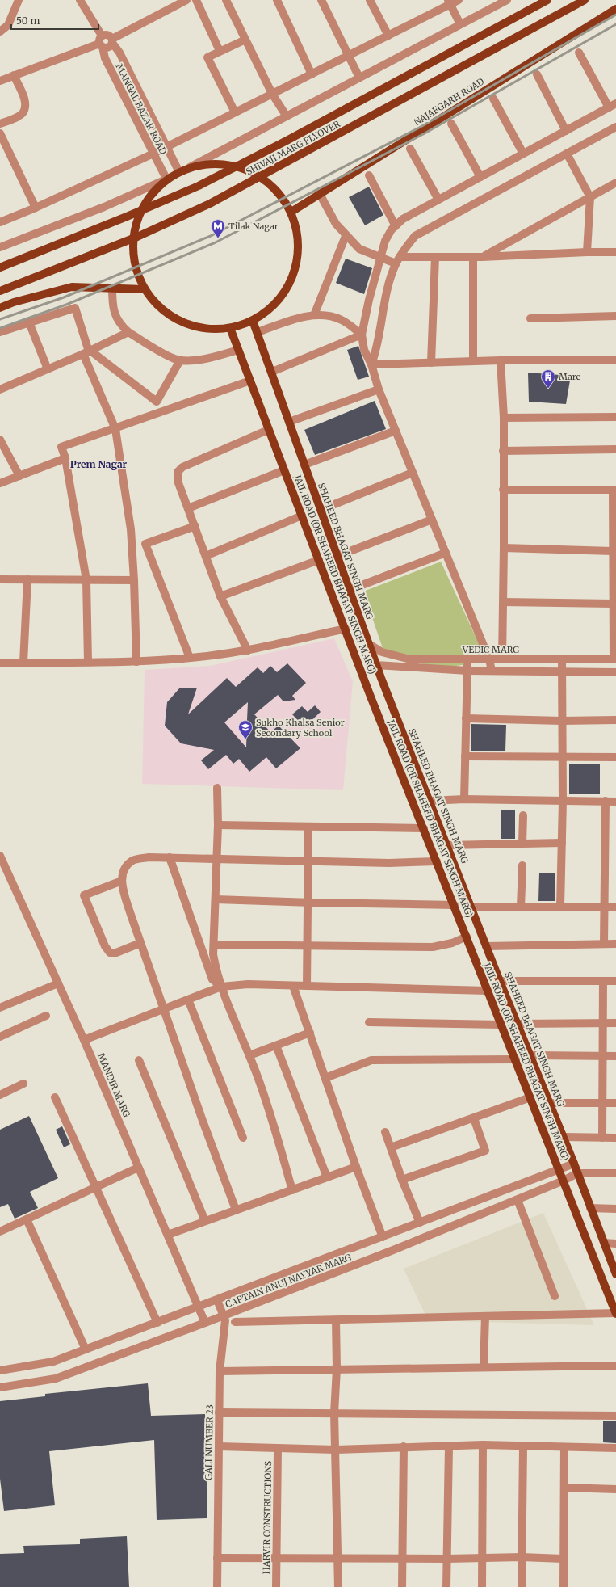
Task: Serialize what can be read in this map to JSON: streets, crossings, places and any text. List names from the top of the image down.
{
  "streets": {
    "main road": [
      "NAJAFGARH ROAD",
      "SHIVAJI MARG FLYOVER",
      "SHAHEED BHAGAT SINGH MARG",
      "JAIL ROAD (OR SHAHEED BHAGAT SINGH MARG)"
    ],
    "street": [
      "MANGAL BAZAR ROAD",
      "VEDIC MARG",
      "MANDIR MARG",
      "CAPTAIN ANUJ NAYYAR MARG",
      "GALI NUMBER 23",
      "HARVIR CONSTRUCTIONS"
    ]
  },
  "crossings": [
    ["SHAHEED BHAGAT SINGH MARG", "VEDIC MARG"],
    ["SHAHEED BHAGAT SINGH MARG", "CAPTAIN ANUJ NAYYAR MARG"],
    ["JAIL ROAD (OR SHAHEED BHAGAT SINGH MARG)", "CAPTAIN ANUJ NAYYAR MARG"],
    ["MANDIR MARG", "CAPTAIN ANUJ NAYYAR MARG"],
    ["CAPTAIN ANUJ NAYYAR MARG", "GALI NUMBER 23"]
  ],
  "districts": ["Prem Nagar"],
  "places": {
    "metro station": ["Tilak Nagar"],
    "building": ["Mare"],
    "school or university": ["Sukho Khalsa Senior Secondary School"]
  },
  "scale_bar": "50 m"
}
